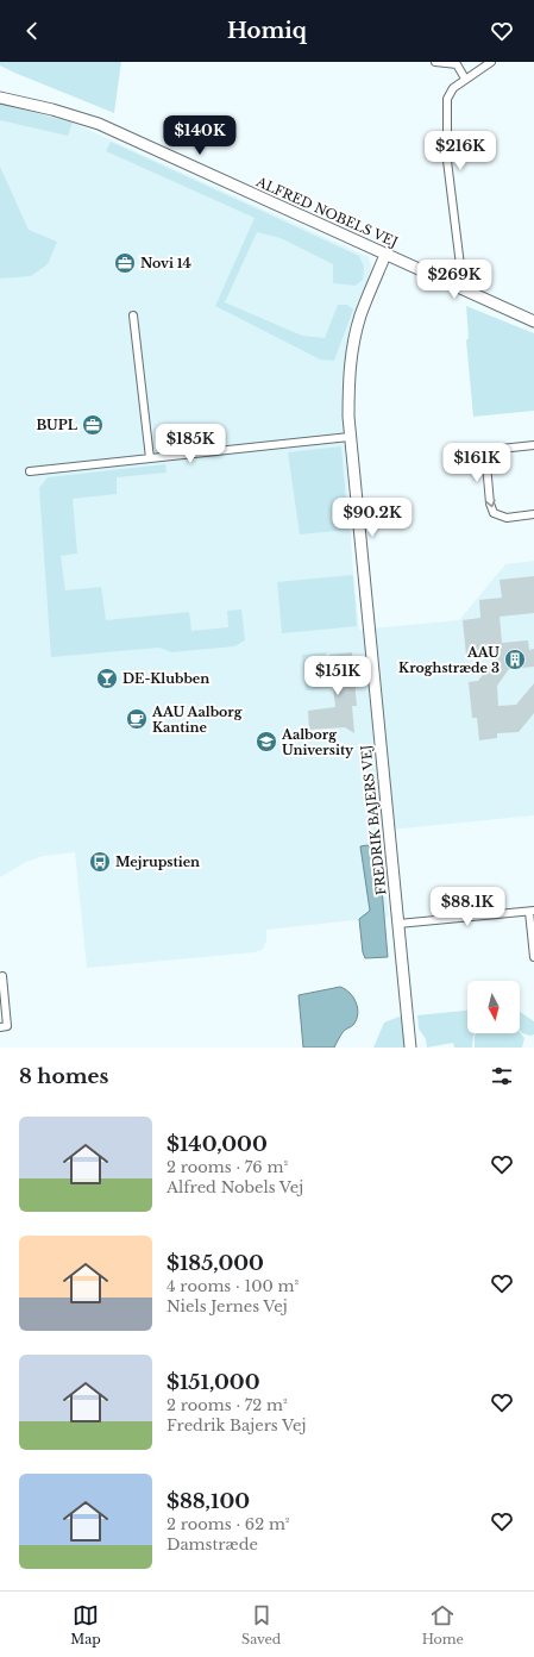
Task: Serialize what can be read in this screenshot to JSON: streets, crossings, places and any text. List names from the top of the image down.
{
  "streets": {
    "street": ["ALFRED NOBELS VEJ", "FREDRIK BAJERS VEJ"]
  },
  "crossings": [
    ["ALFRED NOBELS VEJ", "FREDRIK BAJERS VEJ"]
  ],
  "places": {
    "office": ["Novi 14", "BUPL"],
    "building": ["AAU Kroghstræde 3"],
    "bar": ["DE-Klubben"],
    "cafe": ["AAU Aalborg Kantine"],
    "school or university": ["Aalborg University"],
    "bus stop": ["Mejrupstien"]
  },
  "north": "bottom",
  "page": {
    "header": "Homiq",
    "price": [
      "$140K",
      "$216K",
      "$269K",
      "$185K",
      "$161K",
      "$90.2K",
      "$151K",
      "$88.1K"
    ],
    "heading": "8 homes",
    "list": [
      {
        "name": "$140,000",
        "note": "2 rooms · 76 m² · Alfred Nobels Vej"
      },
      {
        "name": "$185,000",
        "note": "4 rooms · 100 m² · Niels Jernes Vej"
      },
      {
        "name": "$151,000",
        "note": "2 rooms · 72 m² · Fredrik Bajers Vej"
      },
      {
        "name": "$88,100",
        "note": "2 rooms · 62 m² · Damstræde"
      }
    ],
    "tabs": ["Map", "Saved", "Home"]
  }
}
